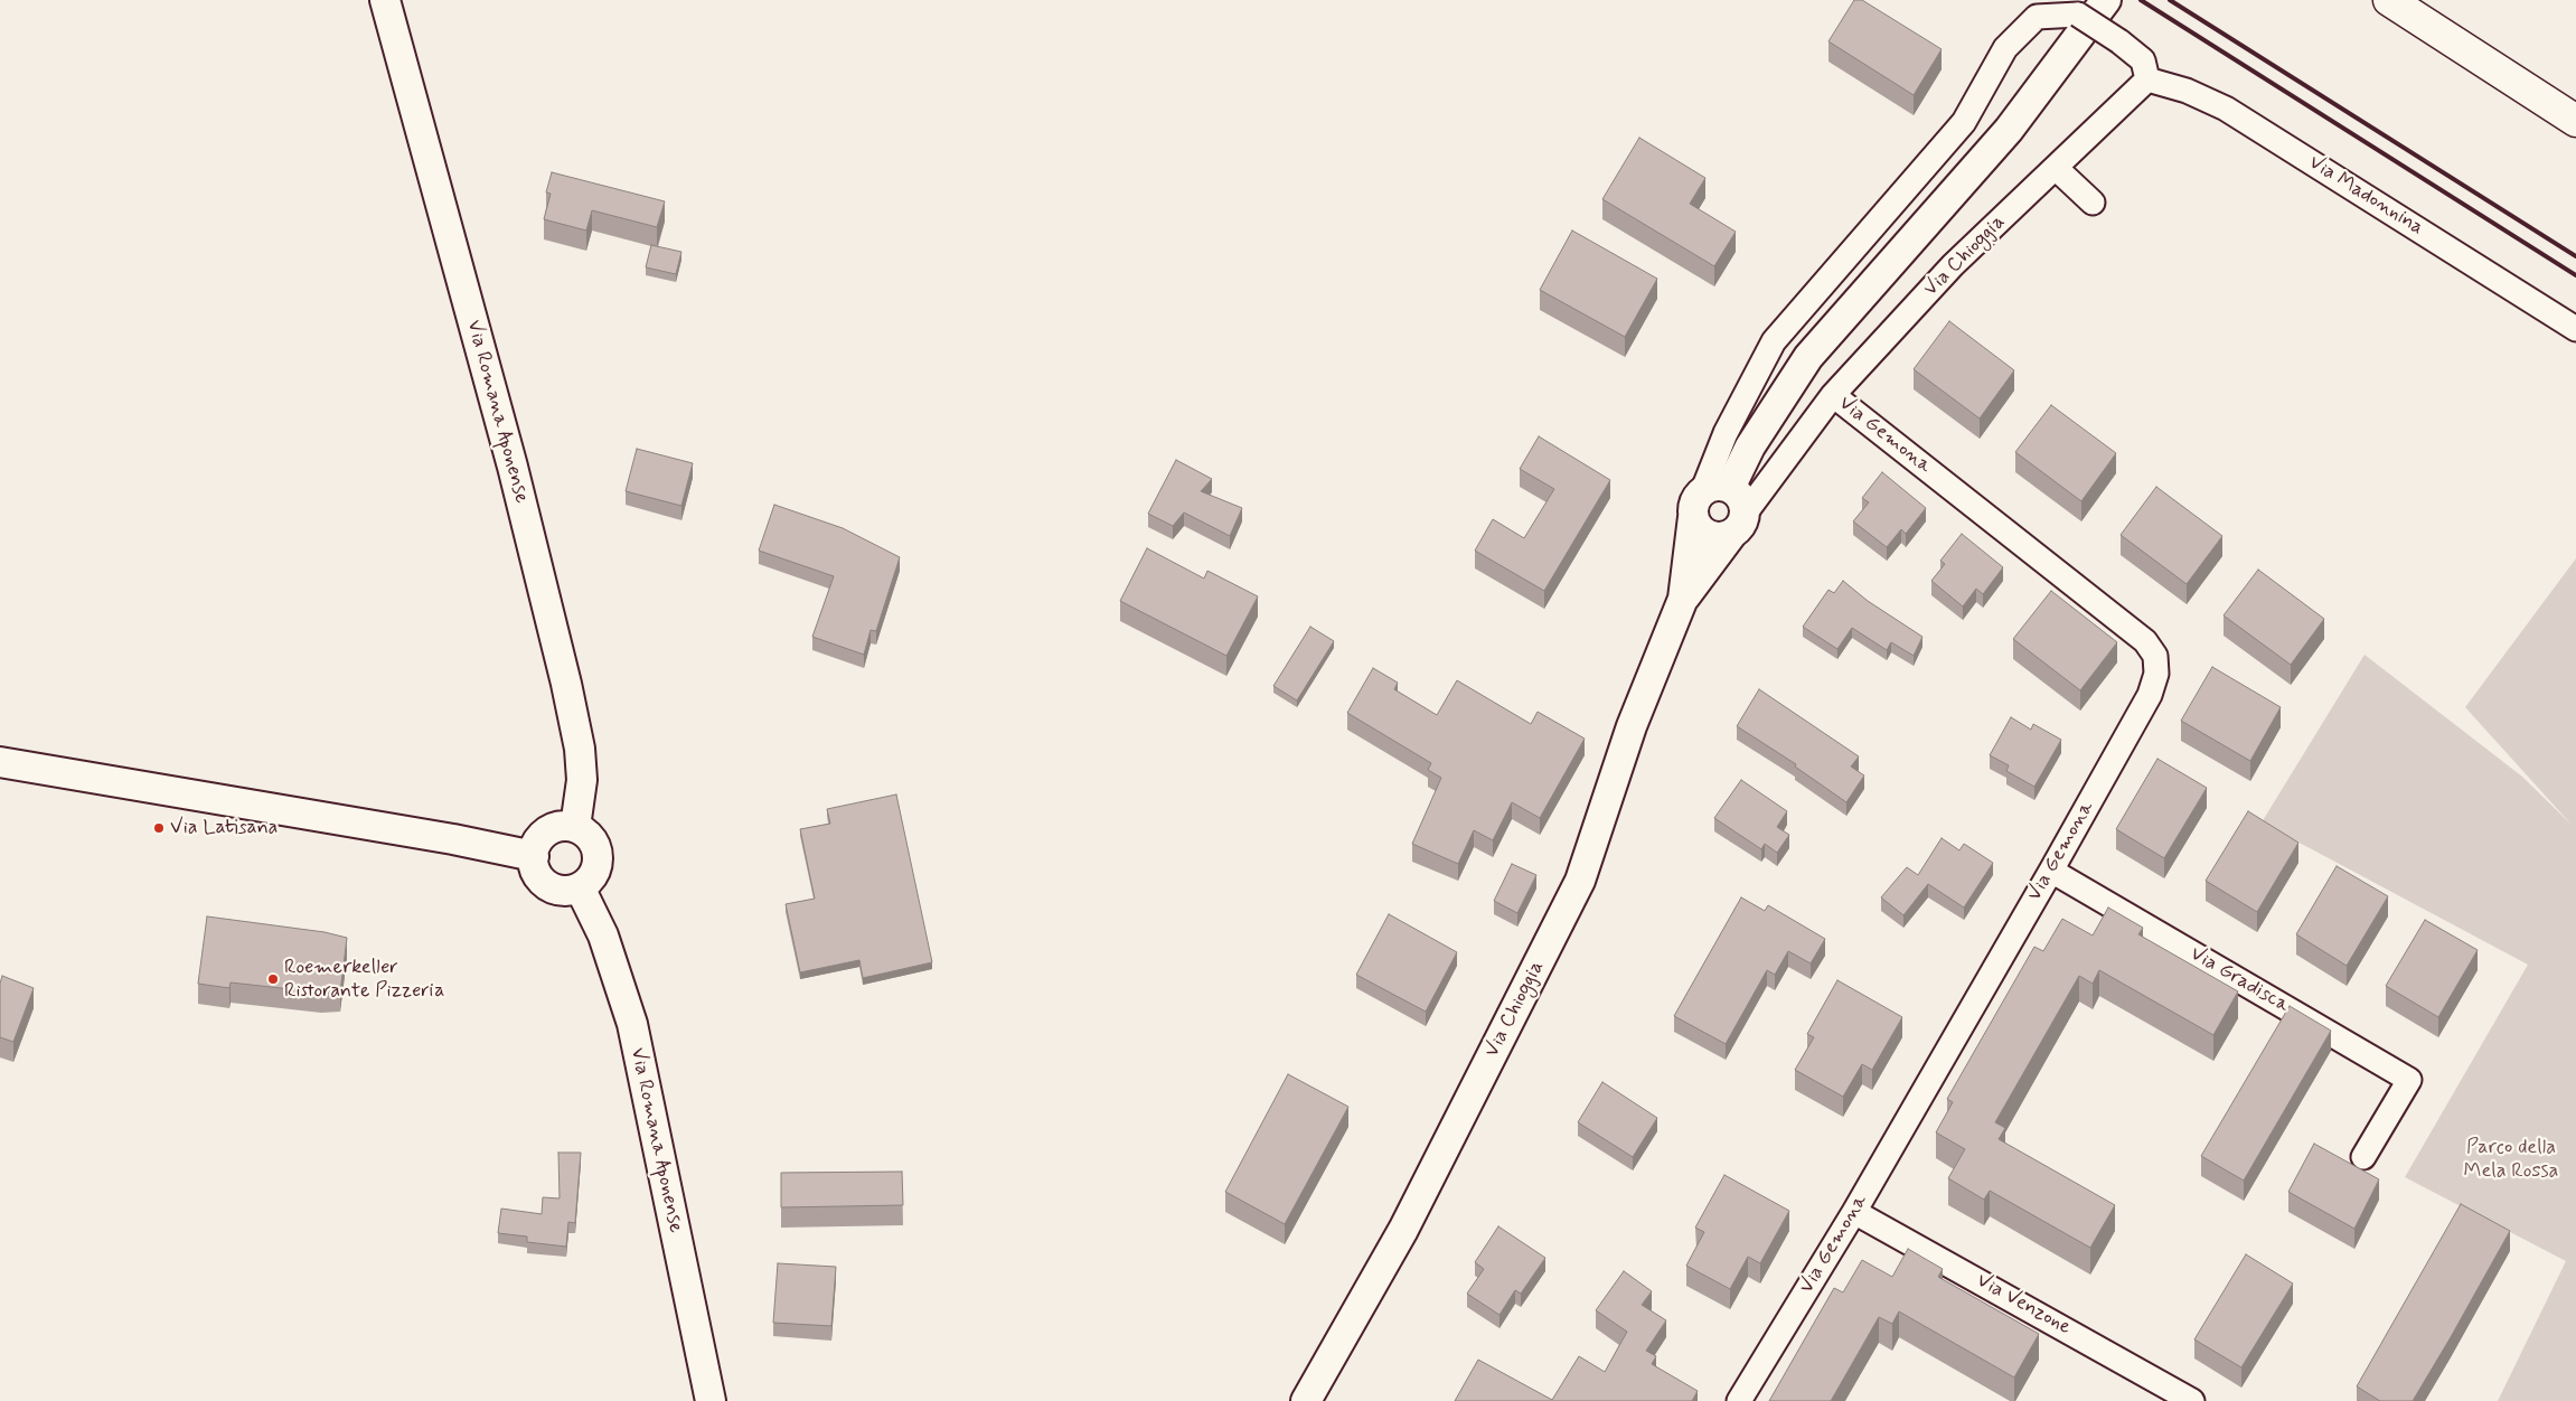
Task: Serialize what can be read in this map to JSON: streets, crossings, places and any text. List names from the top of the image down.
{
  "streets": {
    "street": [
      "Via Madonnina",
      "Via Chioggia",
      "Via Romana Aponense",
      "Via Gemona",
      "Via Gradisca",
      "Via Venzone"
    ]
  },
  "crossings": [
    ["Via Madonnina", "Via Chioggia"],
    ["Via Chioggia", "Via Gemona"],
    ["Via Gemona", "Via Gradisca"],
    ["Via Gemona", "Via Venzone"]
  ],
  "parks": ["Parco della Mela Rossa"],
  "places": ["Via Latisana", "Roemerkeller Ristorante Pizzeria"]
}
